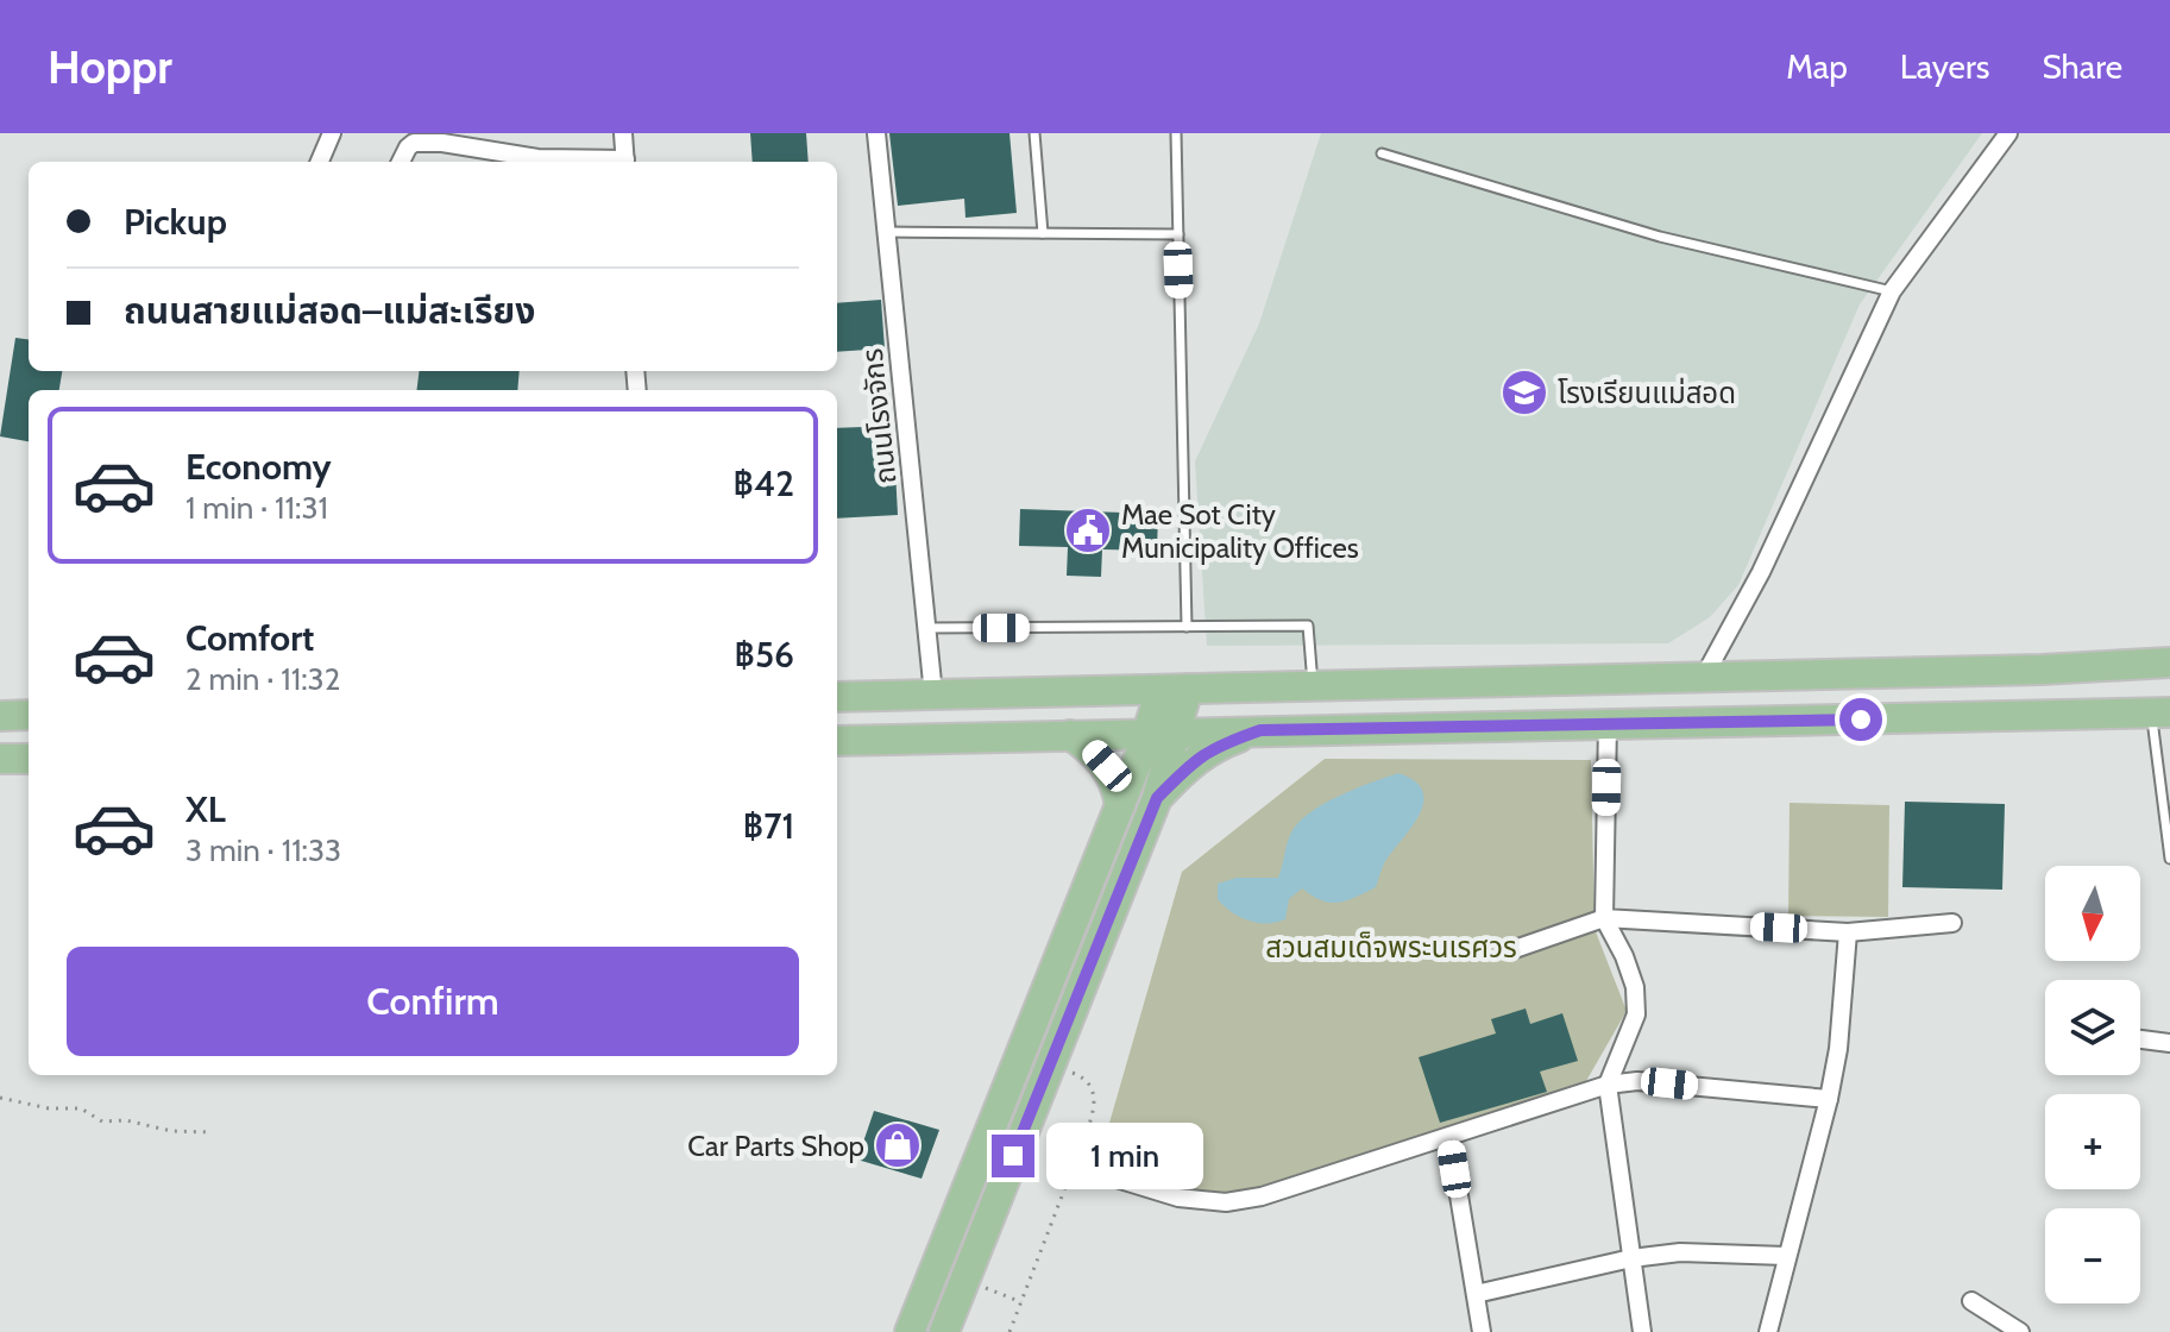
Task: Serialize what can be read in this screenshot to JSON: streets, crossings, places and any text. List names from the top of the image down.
{
  "streets": {
    "street": ["ถนนโรงจักร"]
  },
  "parks": ["สวนสมเด็จพระนเรศวร"],
  "places": {
    "school or university": ["โรงเรียนแม่สอด"],
    "public building": ["Mae Sot City Municipality Offices"],
    "shop": ["Car Parts Shop"]
  },
  "north": "bottom",
  "page": {
    "header": "Hoppr",
    "nav": ["Map", "Layers", "Share"],
    "banner": ["Pickup", "ถนนสายแม่สอด–แม่สะเรียง"],
    "list": [
      {
        "name": "Economy",
        "note": "1 min · 11:31",
        "value": "฿42"
      },
      {
        "name": "Comfort",
        "note": "2 min · 11:32",
        "value": "฿56"
      },
      {
        "name": "XL",
        "note": "3 min · 11:33",
        "value": "฿71"
      }
    ],
    "map_buttons": ["+", "−"],
    "buttons": "Confirm",
    "bubble": "1 min"
  }
}
